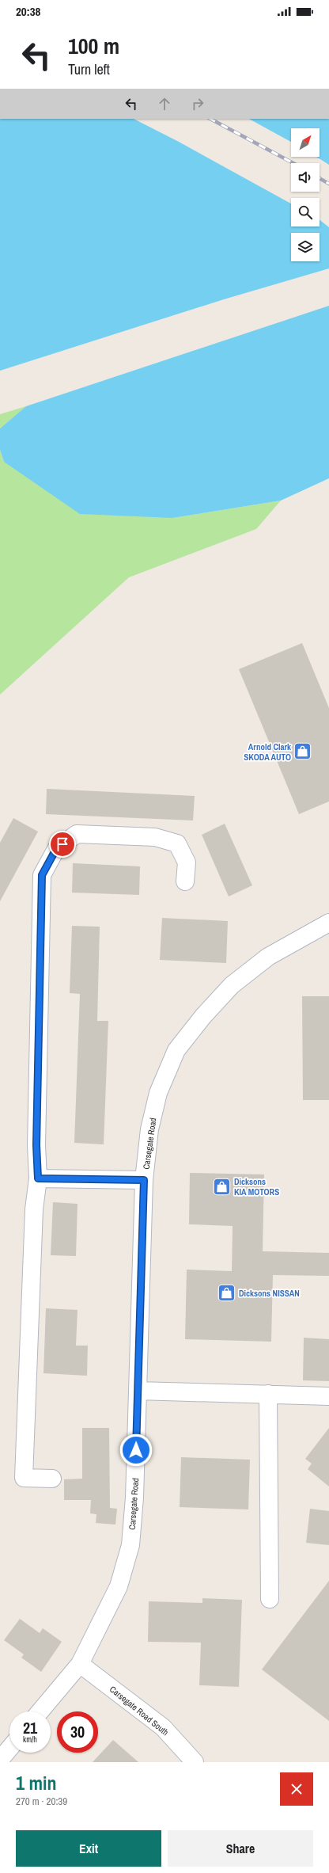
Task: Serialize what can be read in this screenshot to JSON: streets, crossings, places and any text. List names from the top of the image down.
{
  "streets": {
    "street": ["Carsegate Road", "Carsegate Road South"]
  },
  "crossings": [
    ["Carsegate Road", "Carsegate Road South"]
  ],
  "places": {
    "shop": ["Arnold Clark SKODA AUTO", "Dicksons KIA MOTORS", "Dicksons NISSAN"]
  },
  "north": "top right",
  "page": {
    "status": "20:38",
    "turn": ["100 m", "Turn left"],
    "speed": "21 km/h",
    "limit": "30",
    "heading": ["1 min", "270 m · 20:39"],
    "buttons": ["Exit", "Share"]
  }
}
